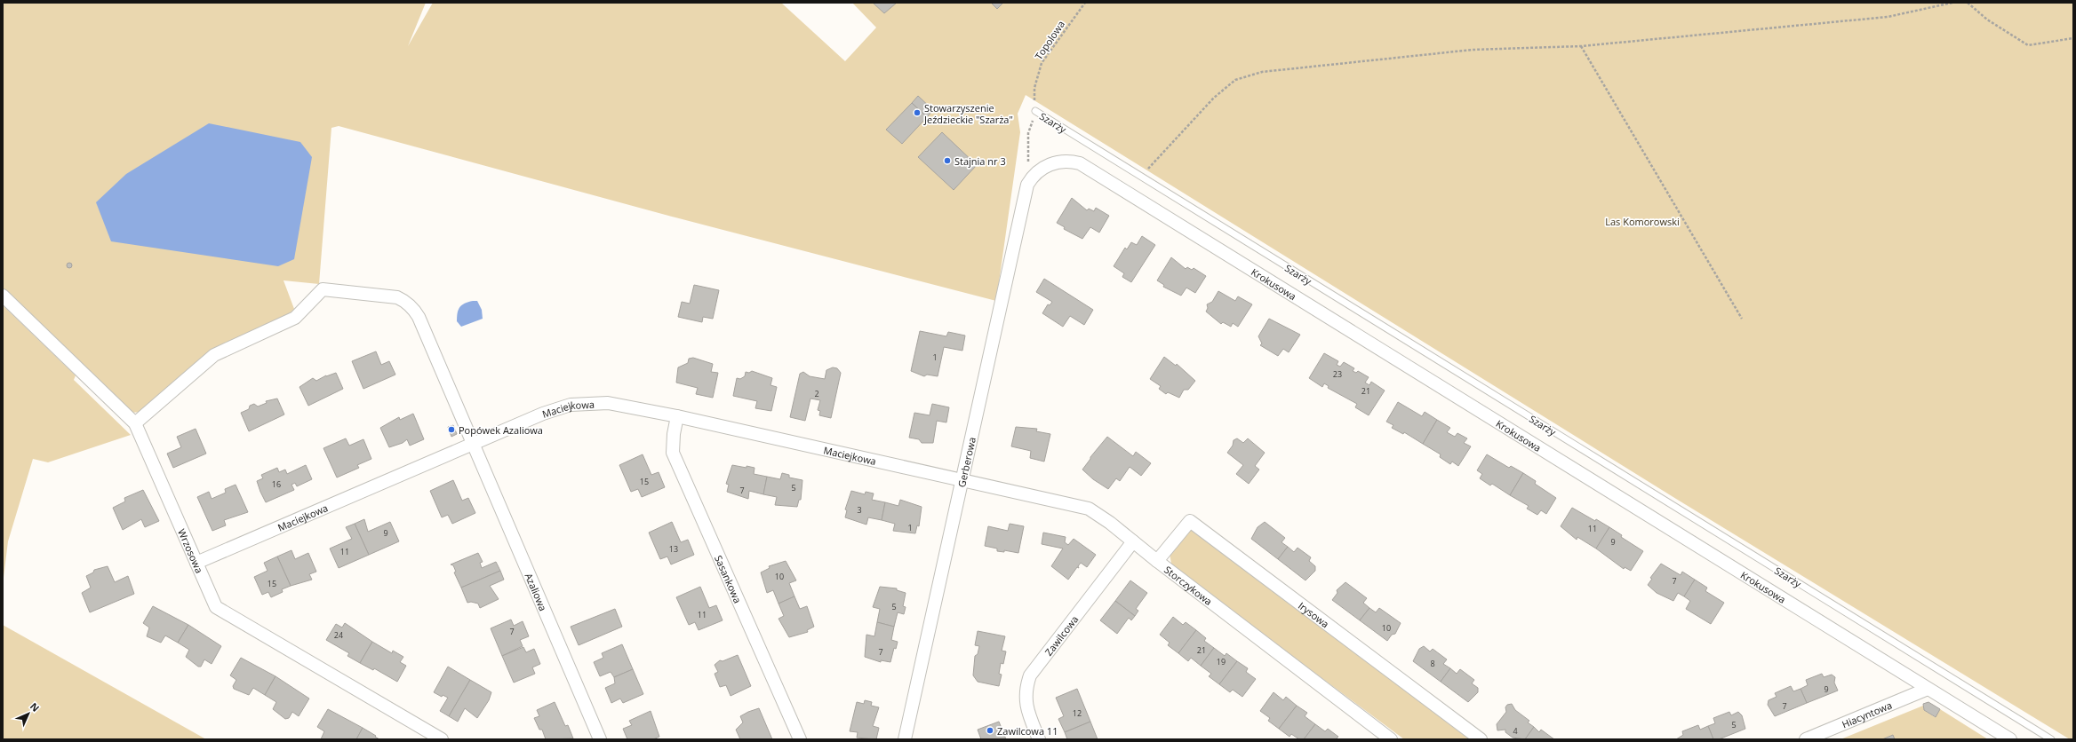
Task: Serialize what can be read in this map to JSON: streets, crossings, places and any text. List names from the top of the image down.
{
  "streets": {
    "street": [
      "Krokusowa",
      "Maciejkowa",
      "Gerberowa",
      "Wrzosowa",
      "Sasankowa",
      "Storczykowa",
      "Azaliowa",
      "Irysowa",
      "Zawilcowa",
      "Hiacyntowa"
    ],
    "lane": ["Szarży"],
    "path": ["Topolowa"]
  },
  "crossings": [
    ["Topolowa", "Szarży"],
    ["Krokusowa", "Gerberowa"],
    ["Krokusowa", "Hiacyntowa"],
    ["Maciejkowa", "Gerberowa"],
    ["Maciejkowa", "Wrzosowa"],
    ["Maciejkowa", "Sasankowa"],
    ["Maciejkowa", "Storczykowa"],
    ["Maciejkowa", "Azaliowa"],
    ["Gerberowa", "Storczykowa"],
    ["Wrzosowa", "Azaliowa"],
    ["Storczykowa", "Irysowa"],
    ["Storczykowa", "Zawilcowa"]
  ],
  "parks": ["Las Komorowski"],
  "places": [
    "Stowarzyszenie Jeździeckie \"Szarża\"",
    "Stajnia nr 3",
    "Popówek Azaliowa",
    "Zawilcowa 11"
  ],
  "house_numbers": [
    "1",
    "23",
    "21",
    "2",
    "15",
    "16",
    "5",
    "7",
    "3",
    "1",
    "11",
    "9",
    "9",
    "13",
    "11",
    "10",
    "7",
    "15",
    "5",
    "11",
    "10",
    "7",
    "24",
    "21",
    "7",
    "19",
    "8",
    "9",
    "7",
    "12",
    "5",
    "4"
  ],
  "north": "top right"
}
